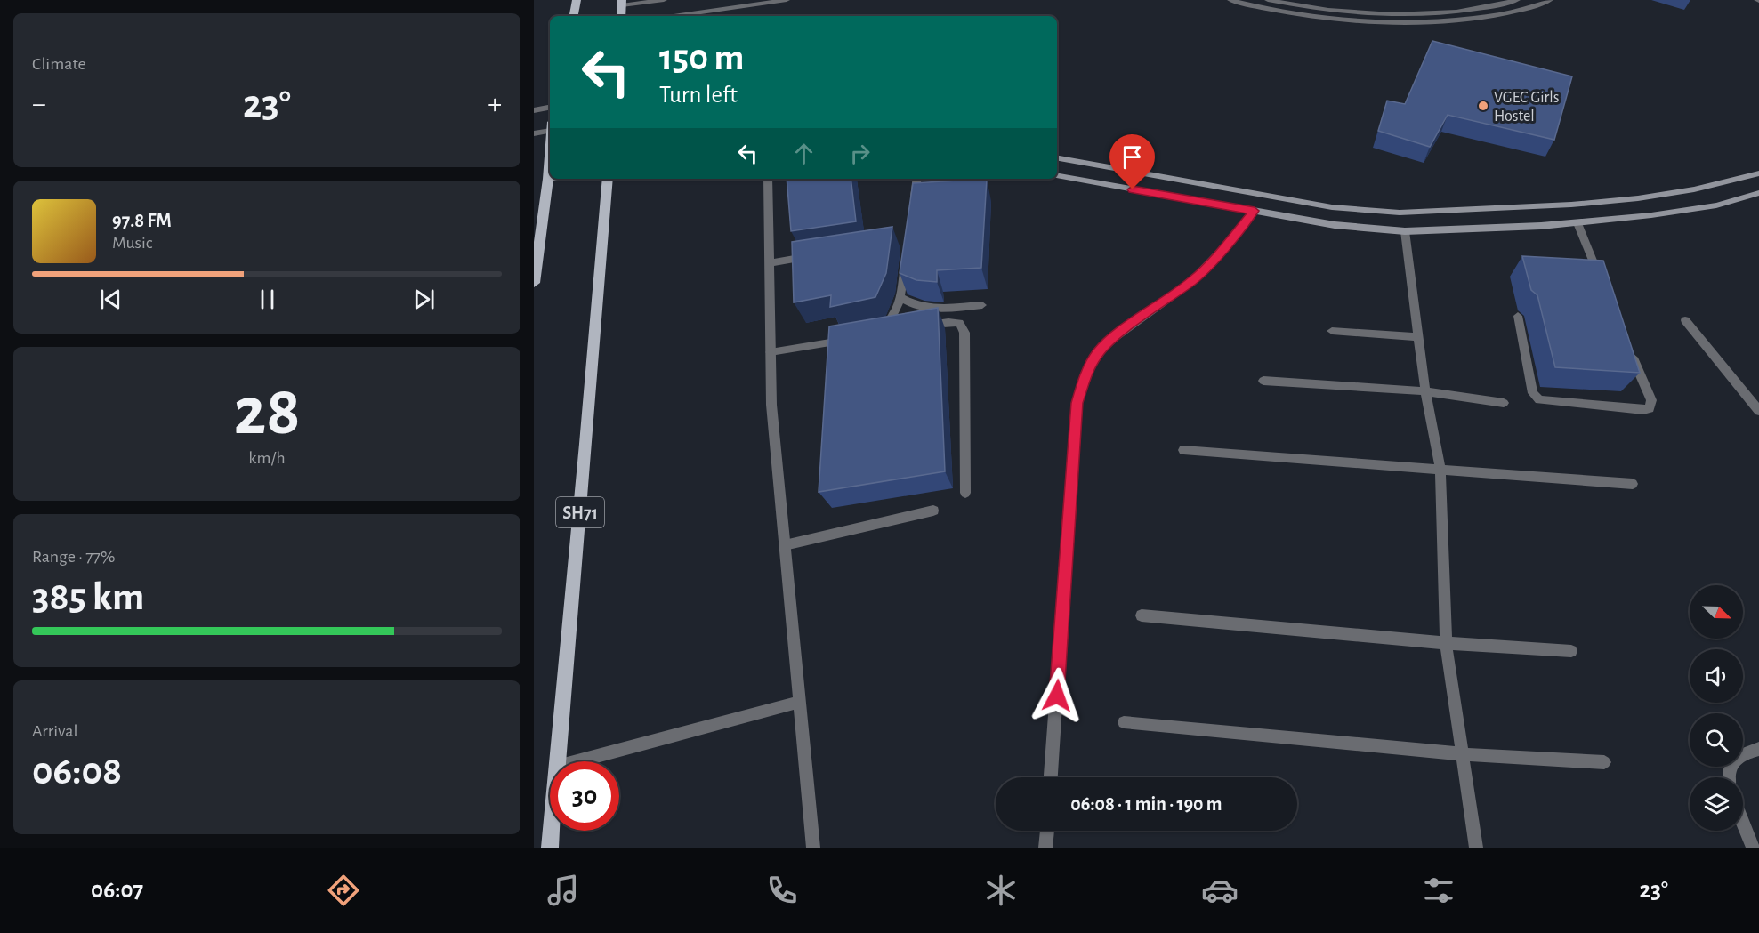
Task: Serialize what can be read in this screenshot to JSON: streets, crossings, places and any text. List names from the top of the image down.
{
  "streets": {
    "main road": ["SH71"]
  },
  "places": ["VGEC Girls Hostel"],
  "north": "bottom right",
  "page": {
    "tile": [
      "Climate",
      ["28", "km/h"],
      ["Range · 77%", "385 km"],
      ["Arrival", "06:08"]
    ],
    "turn": ["150 m", "Turn left"],
    "heat": ["−", "23°", "+"],
    "song": ["97.8 FM", "Music"],
    "limit": "30",
    "trip": "06:08 · 1 min · 190 m",
    "tabs": ["06:07", "23°"]
  }
}
